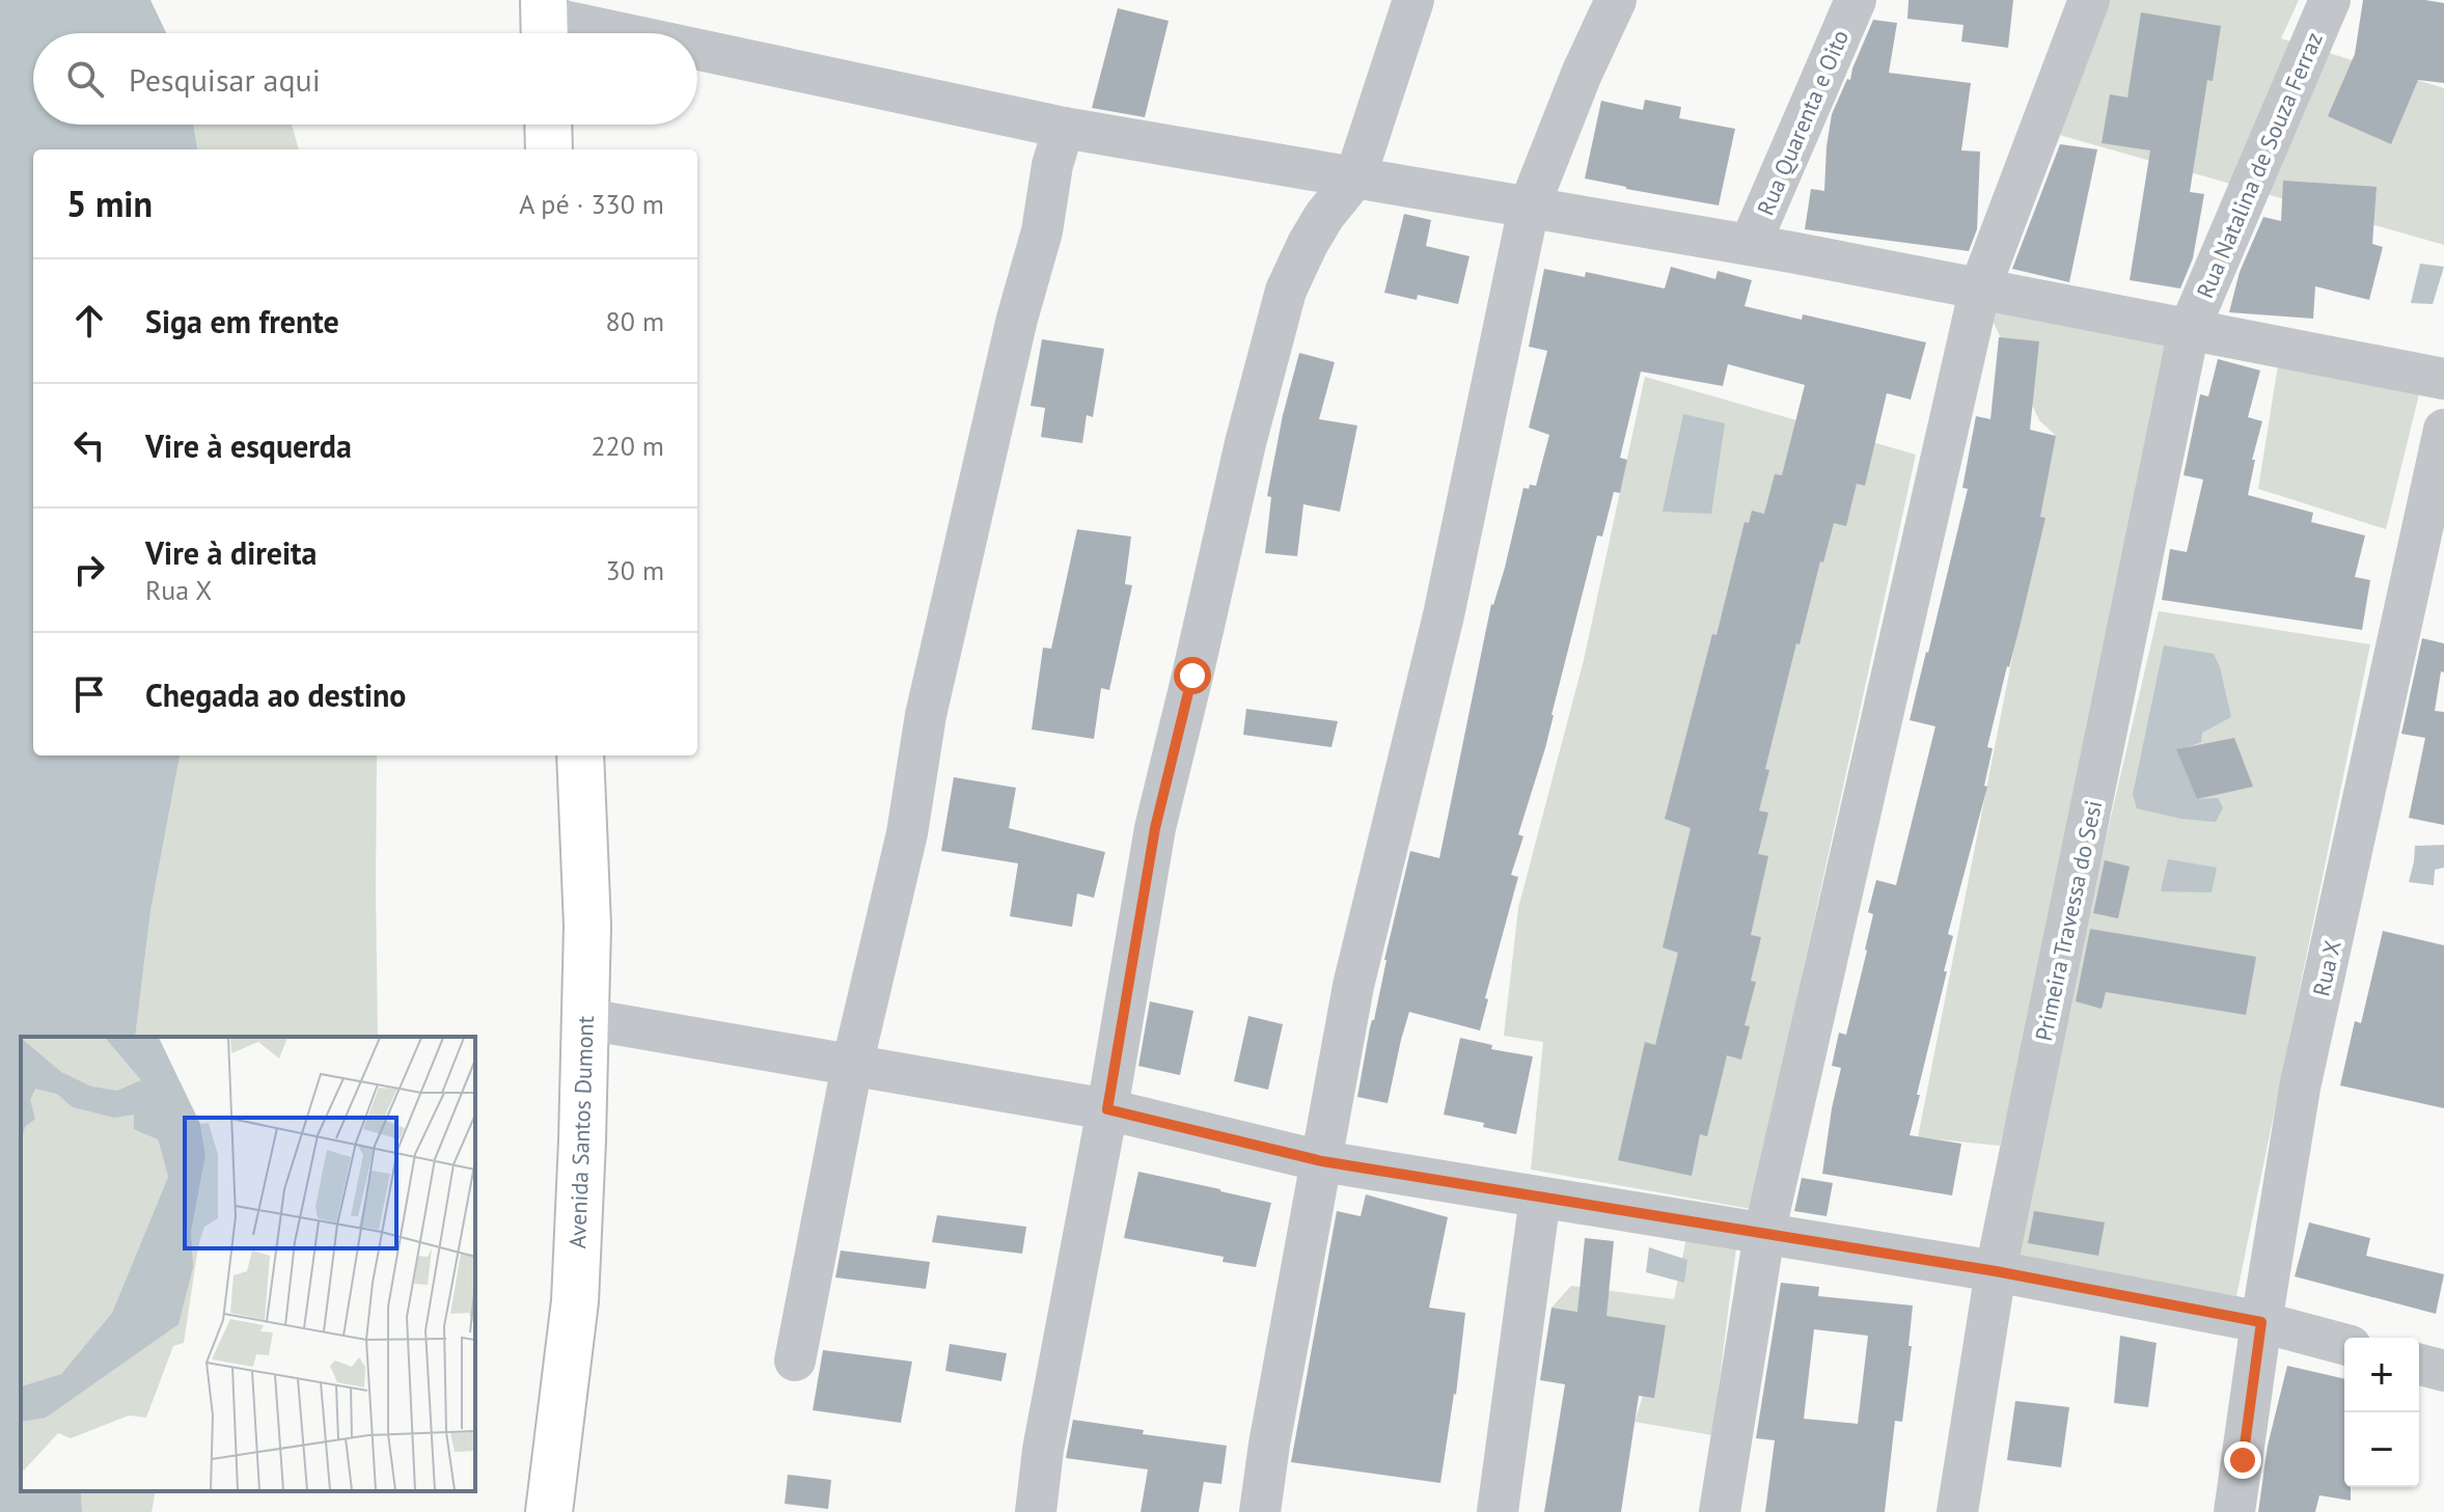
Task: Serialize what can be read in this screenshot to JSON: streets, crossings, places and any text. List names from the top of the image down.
{
  "streets": {
    "main road": ["Avenida Santos Dumont"],
    "street": [
      "Rua Quarenta e Oito",
      "Rua Natalina de Souza Ferraz",
      "Primeira Travessa do Sesi",
      "Rua X"
    ]
  },
  "crossings": [
    ["Rua Natalina de Souza Ferraz", "Primeira Travessa do Sesi"]
  ],
  "page": {
    "search": "Pesquisar aqui",
    "heading": ["5 min", "A pé · 330 m"],
    "list": [
      ["Siga em frente", "80 m"],
      ["Vire à esquerda", "220 m"],
      ["Vire à direita", "Rua X", "30 m"],
      "Chegada ao destino"
    ],
    "map_buttons": ["+", "−"]
  }
}
